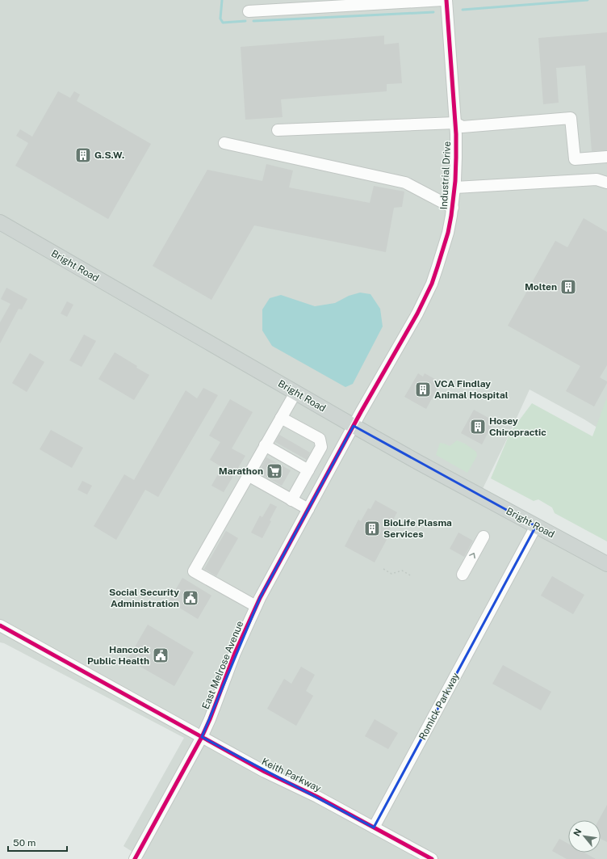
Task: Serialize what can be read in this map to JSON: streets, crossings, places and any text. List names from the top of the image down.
{
  "streets": {
    "main road": ["Bright Road"],
    "street": [
      "Industrial Drive",
      "East Melrose Avenue",
      "Romick Parkway",
      "Keith Parkway"
    ]
  },
  "crossings": [
    ["Industrial Drive", "Bright Road"],
    ["Industrial Drive", "East Melrose Avenue"],
    ["Bright Road", "East Melrose Avenue"],
    ["Bright Road", "Romick Parkway"],
    ["East Melrose Avenue", "Keith Parkway"],
    ["Romick Parkway", "Keith Parkway"]
  ],
  "places": {
    "building": [
      "G.S.W.",
      "Molten",
      "VCA Findlay Animal Hospital",
      "Hosey Chiropractic",
      "BioLife Plasma Services"
    ],
    "supermarket": ["Marathon"],
    "public building": ["Social Security Administration", "Hancock Public Health"]
  },
  "scale_bar": "50 m",
  "north": "top left"
}
